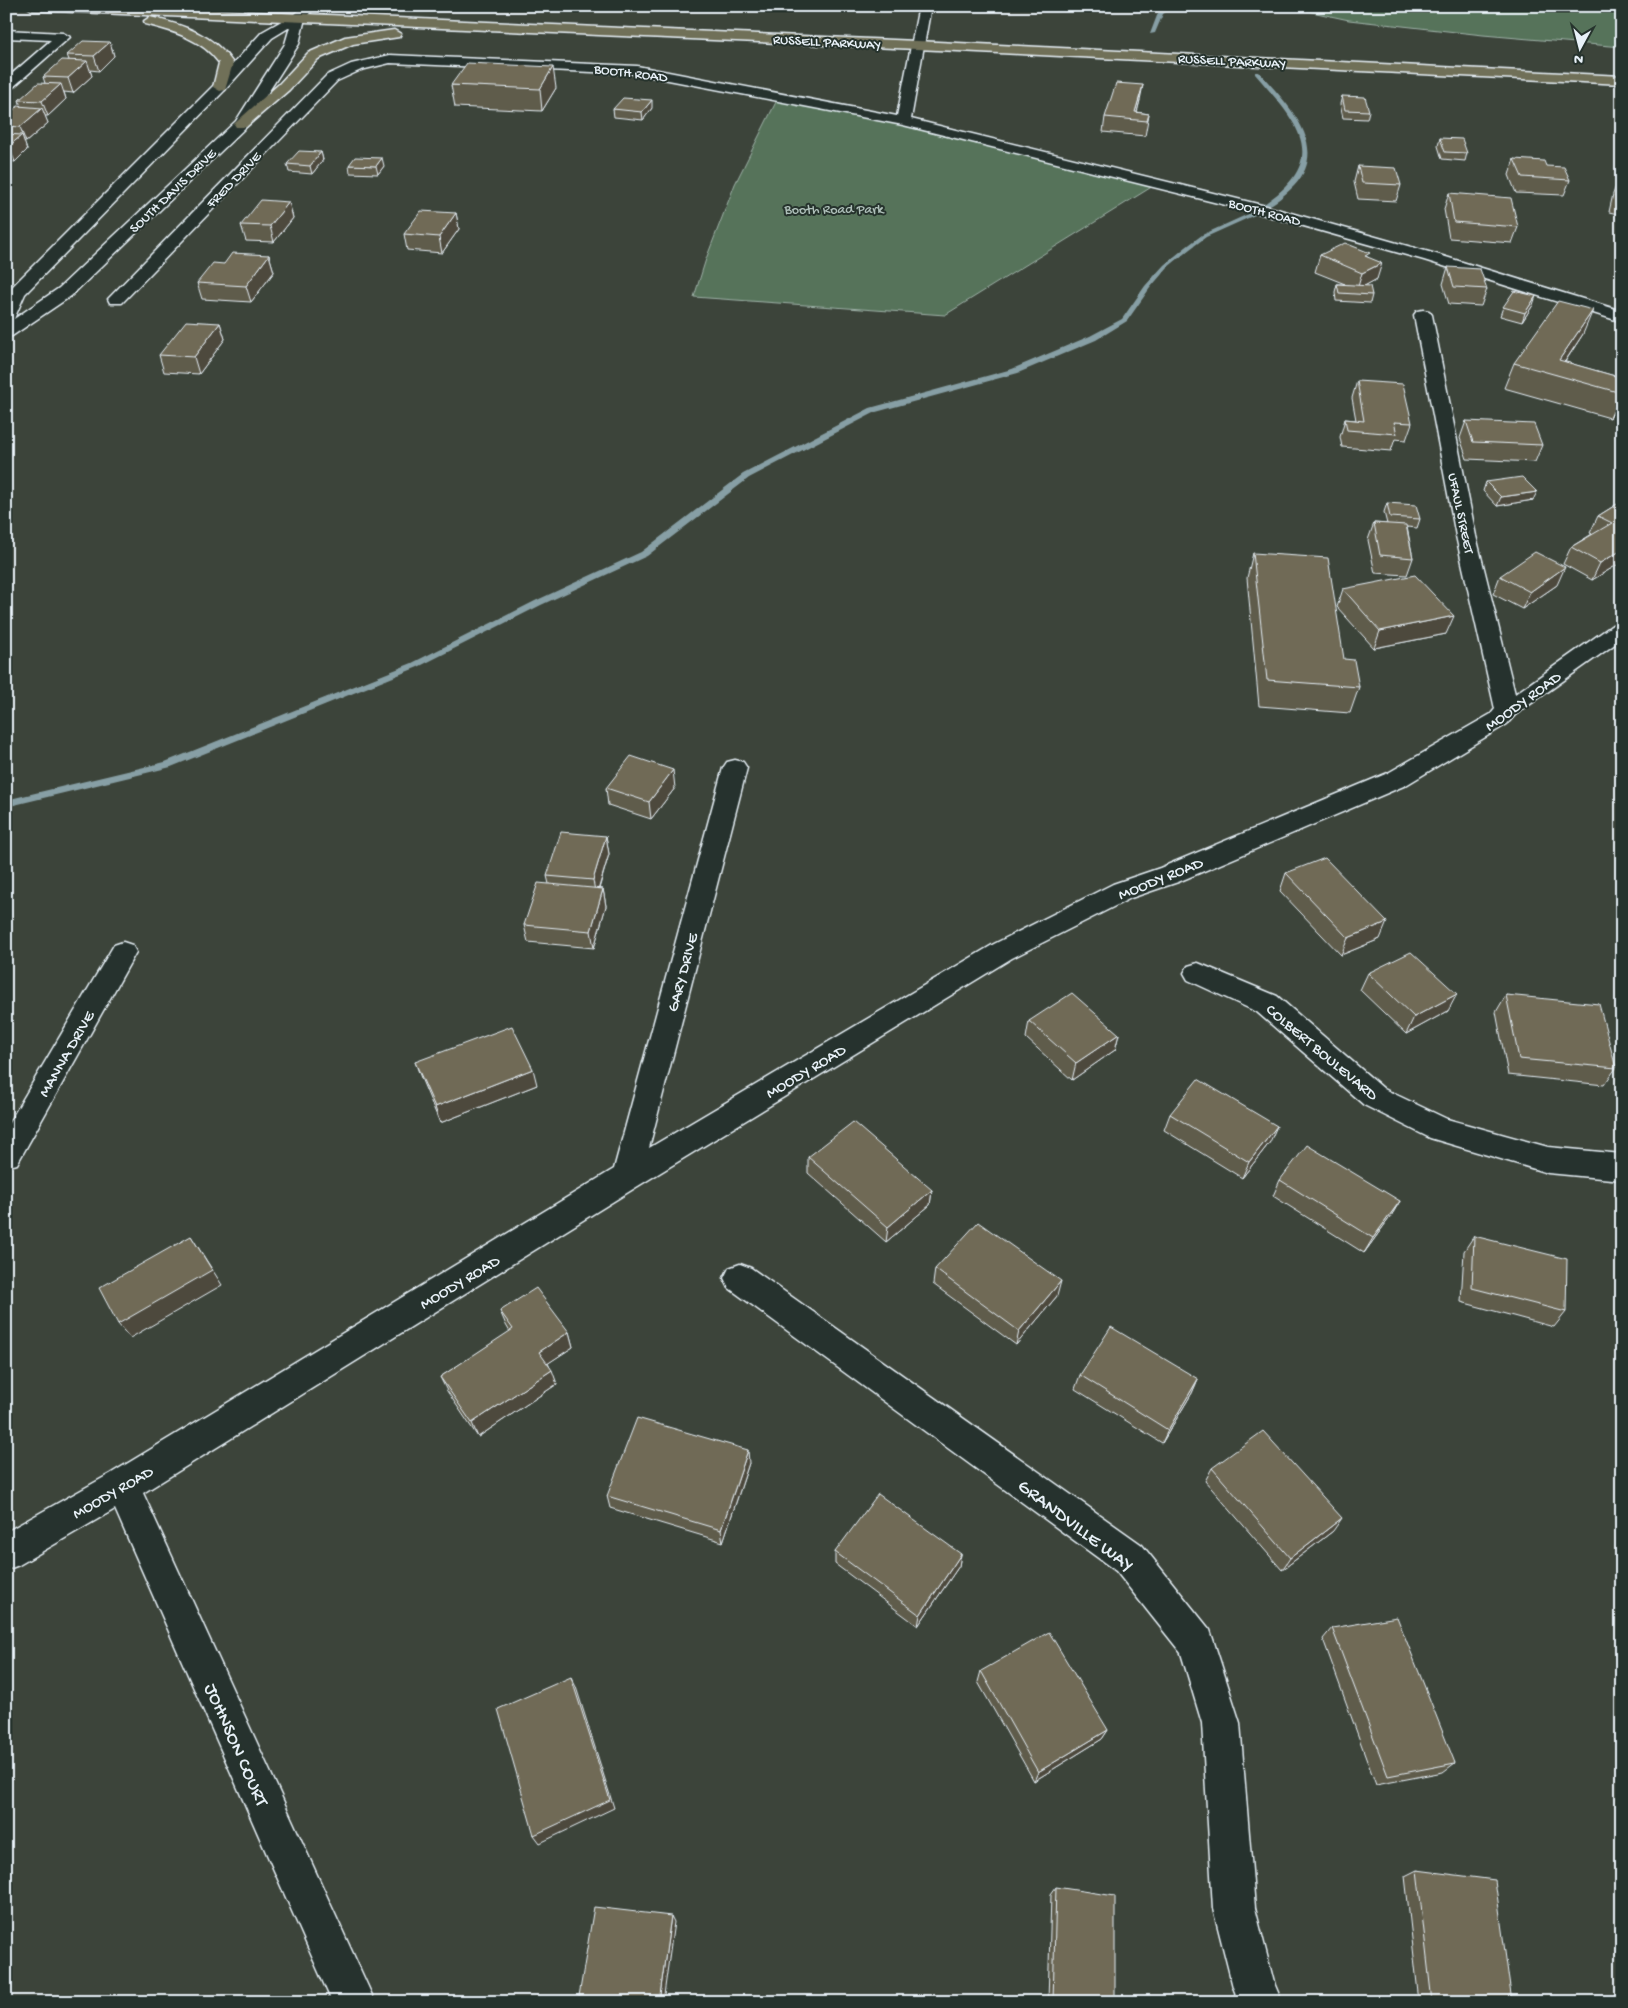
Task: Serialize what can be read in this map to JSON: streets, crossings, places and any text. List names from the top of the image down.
{
  "streets": {
    "main road": ["RUSSELL PARKWAY"],
    "street": [
      "BOOTH ROAD",
      "FRED DRIVE",
      "SOUTH DAVIS DRIVE",
      "UFAUL STREET",
      "MOODY ROAD",
      "GARY DRIVE",
      "COLBERT BOULEVARD",
      "MANNA DRIVE",
      "GRANDVILLE WAY",
      "JOHNSON COURT"
    ]
  },
  "crossings": [
    ["RUSSELL PARKWAY", "SOUTH DAVIS DRIVE"],
    ["BOOTH ROAD", "FRED DRIVE"],
    ["UFAUL STREET", "MOODY ROAD"],
    ["MOODY ROAD", "GARY DRIVE"],
    ["MOODY ROAD", "JOHNSON COURT"]
  ],
  "parks": ["Booth Road Park"],
  "north": "bottom"
}
